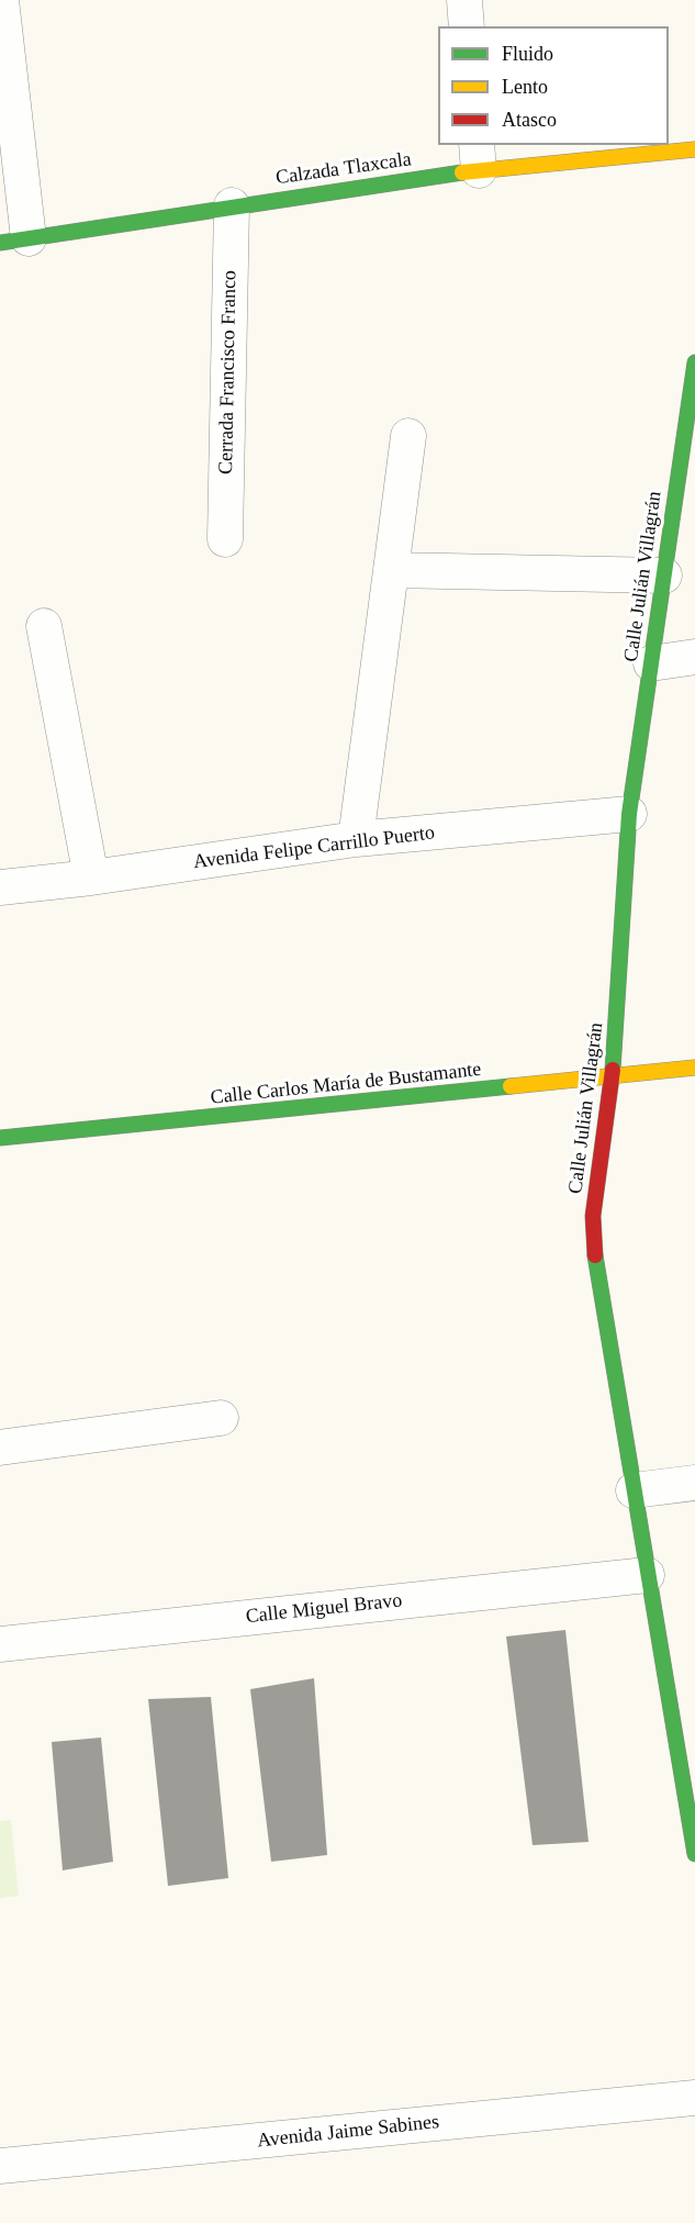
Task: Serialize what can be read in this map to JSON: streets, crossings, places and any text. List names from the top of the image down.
{
  "streets": {
    "street": [
      "Calzada Tlaxcala",
      "Cerrada Francisco Franco",
      "Calle Julián Villagrán",
      "Avenida Felipe Carrillo Puerto",
      "Calle Carlos María de Bustamante",
      "Calle Miguel Bravo",
      "Avenida Jaime Sabines"
    ]
  },
  "crossings": [
    ["Calzada Tlaxcala", "Cerrada Francisco Franco"],
    ["Calle Julián Villagrán", "Avenida Felipe Carrillo Puerto"],
    ["Calle Julián Villagrán", "Calle Carlos María de Bustamante"],
    ["Calle Julián Villagrán", "Calle Miguel Bravo"]
  ],
  "legend": ["Fluido", "Lento", "Atasco"]
}
